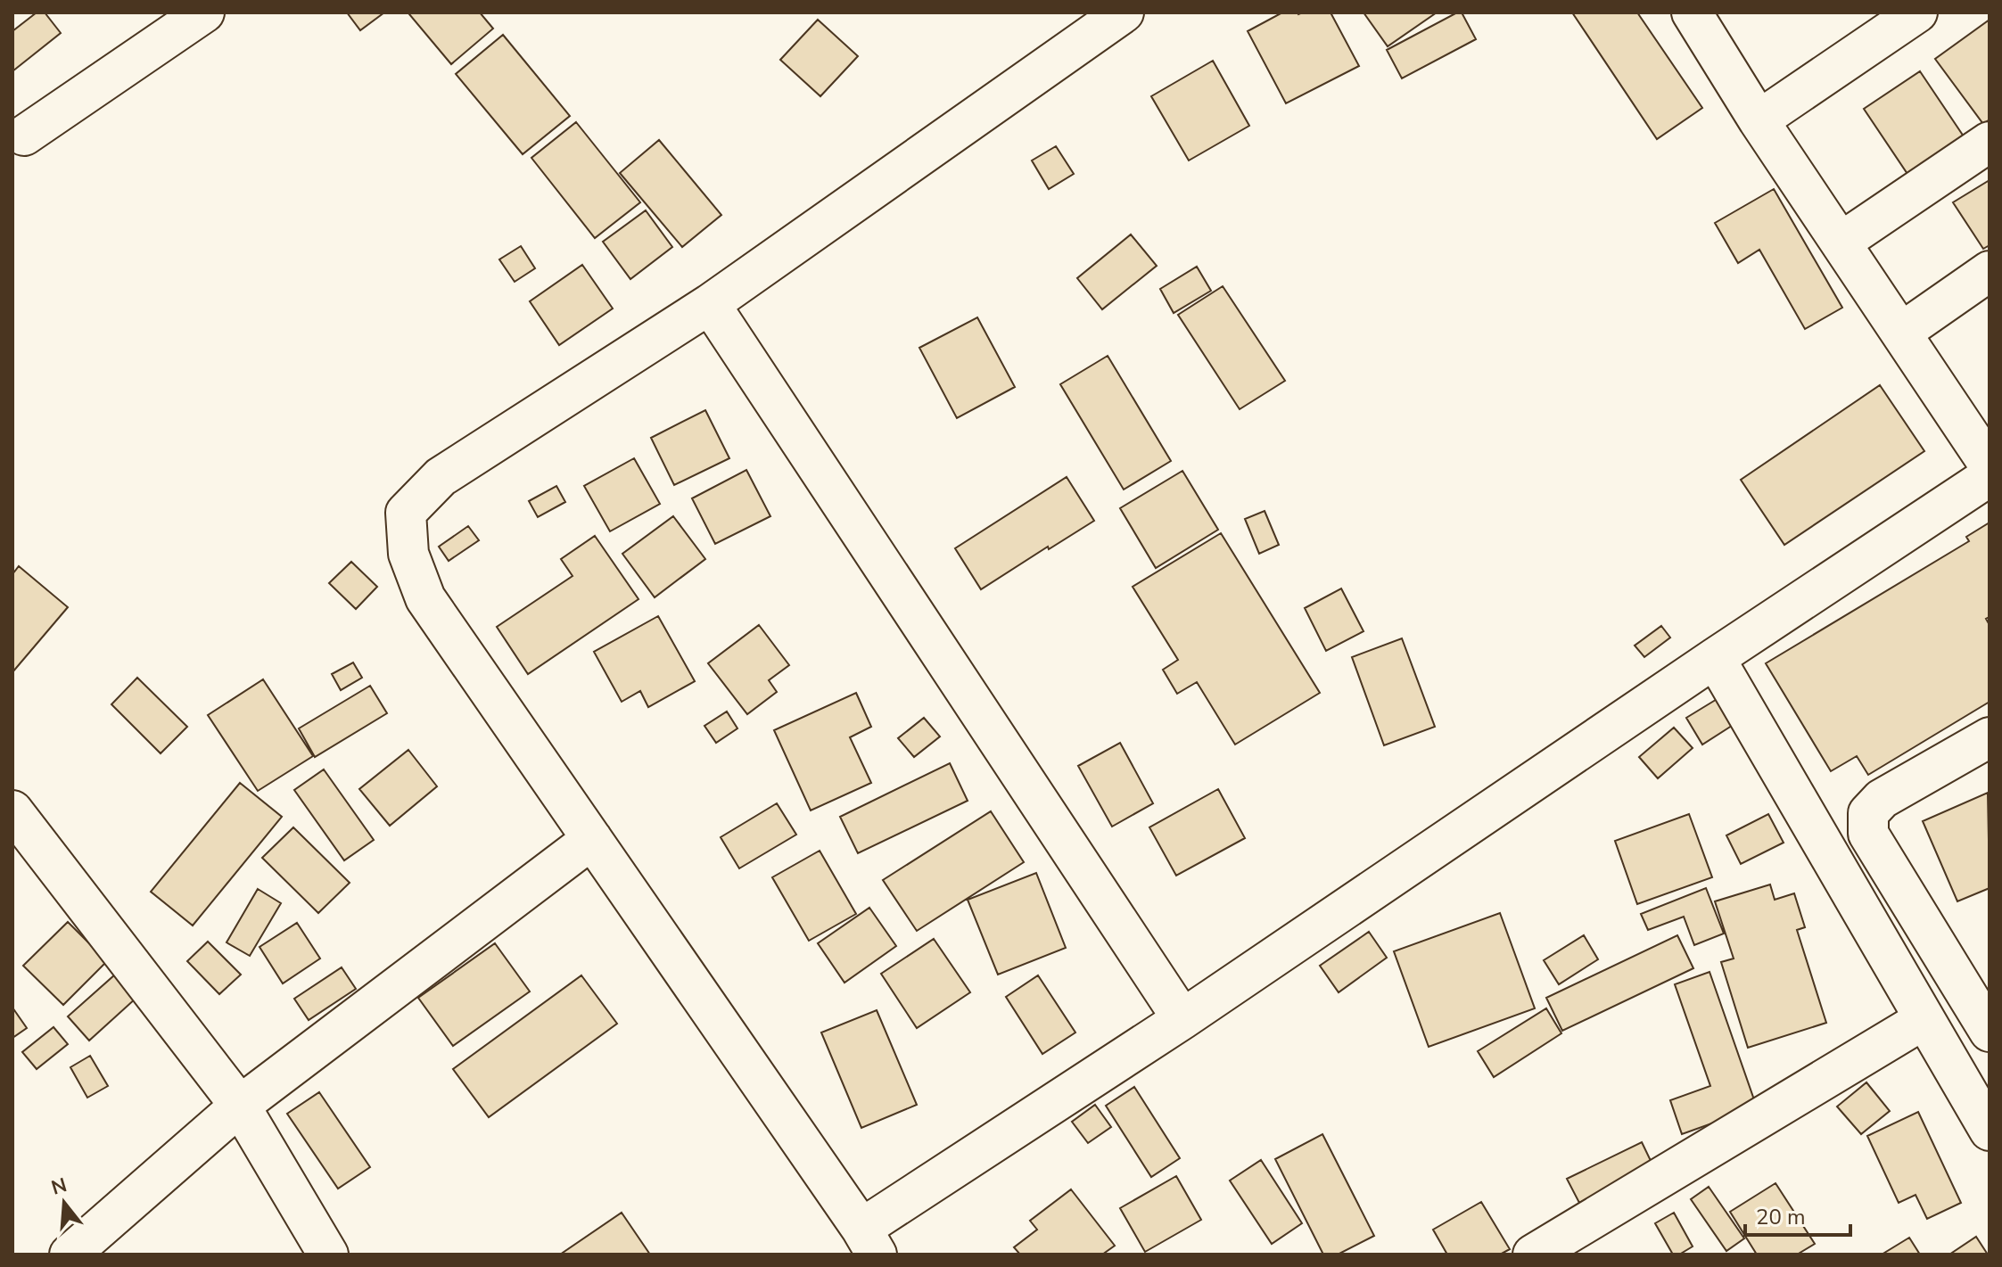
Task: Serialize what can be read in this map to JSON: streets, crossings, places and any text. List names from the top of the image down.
{
  "scale_bar": "20 m",
  "north": "top"
}
